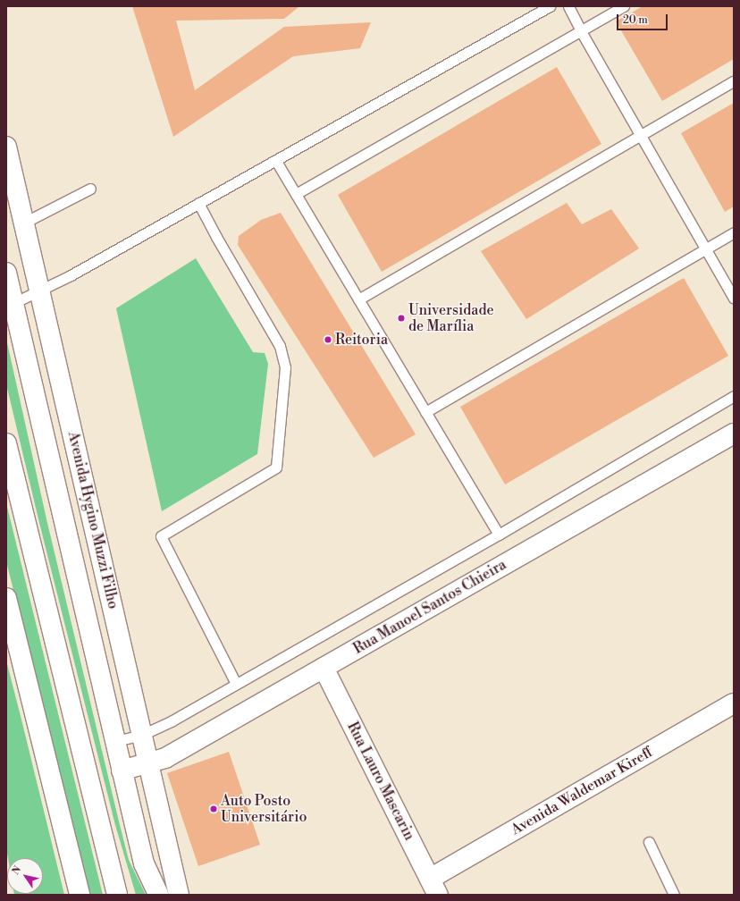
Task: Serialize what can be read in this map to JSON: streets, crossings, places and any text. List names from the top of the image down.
{
  "streets": {
    "main road": [
      "Avenida Hygino Muzzi Filho",
      "Rua Manoel Santos Chieira",
      "Rua Lauro Mascarin",
      "Avenida Waldemar Kireff"
    ]
  },
  "crossings": [
    ["Avenida Hygino Muzzi Filho", "Rua Manoel Santos Chieira"],
    ["Rua Manoel Santos Chieira", "Rua Lauro Mascarin"],
    ["Rua Lauro Mascarin", "Avenida Waldemar Kireff"]
  ],
  "places": ["Universidade de Marília", "Reitoria", "Auto Posto Universitário"],
  "scale_bar": "20 m",
  "north": "top left"
}
